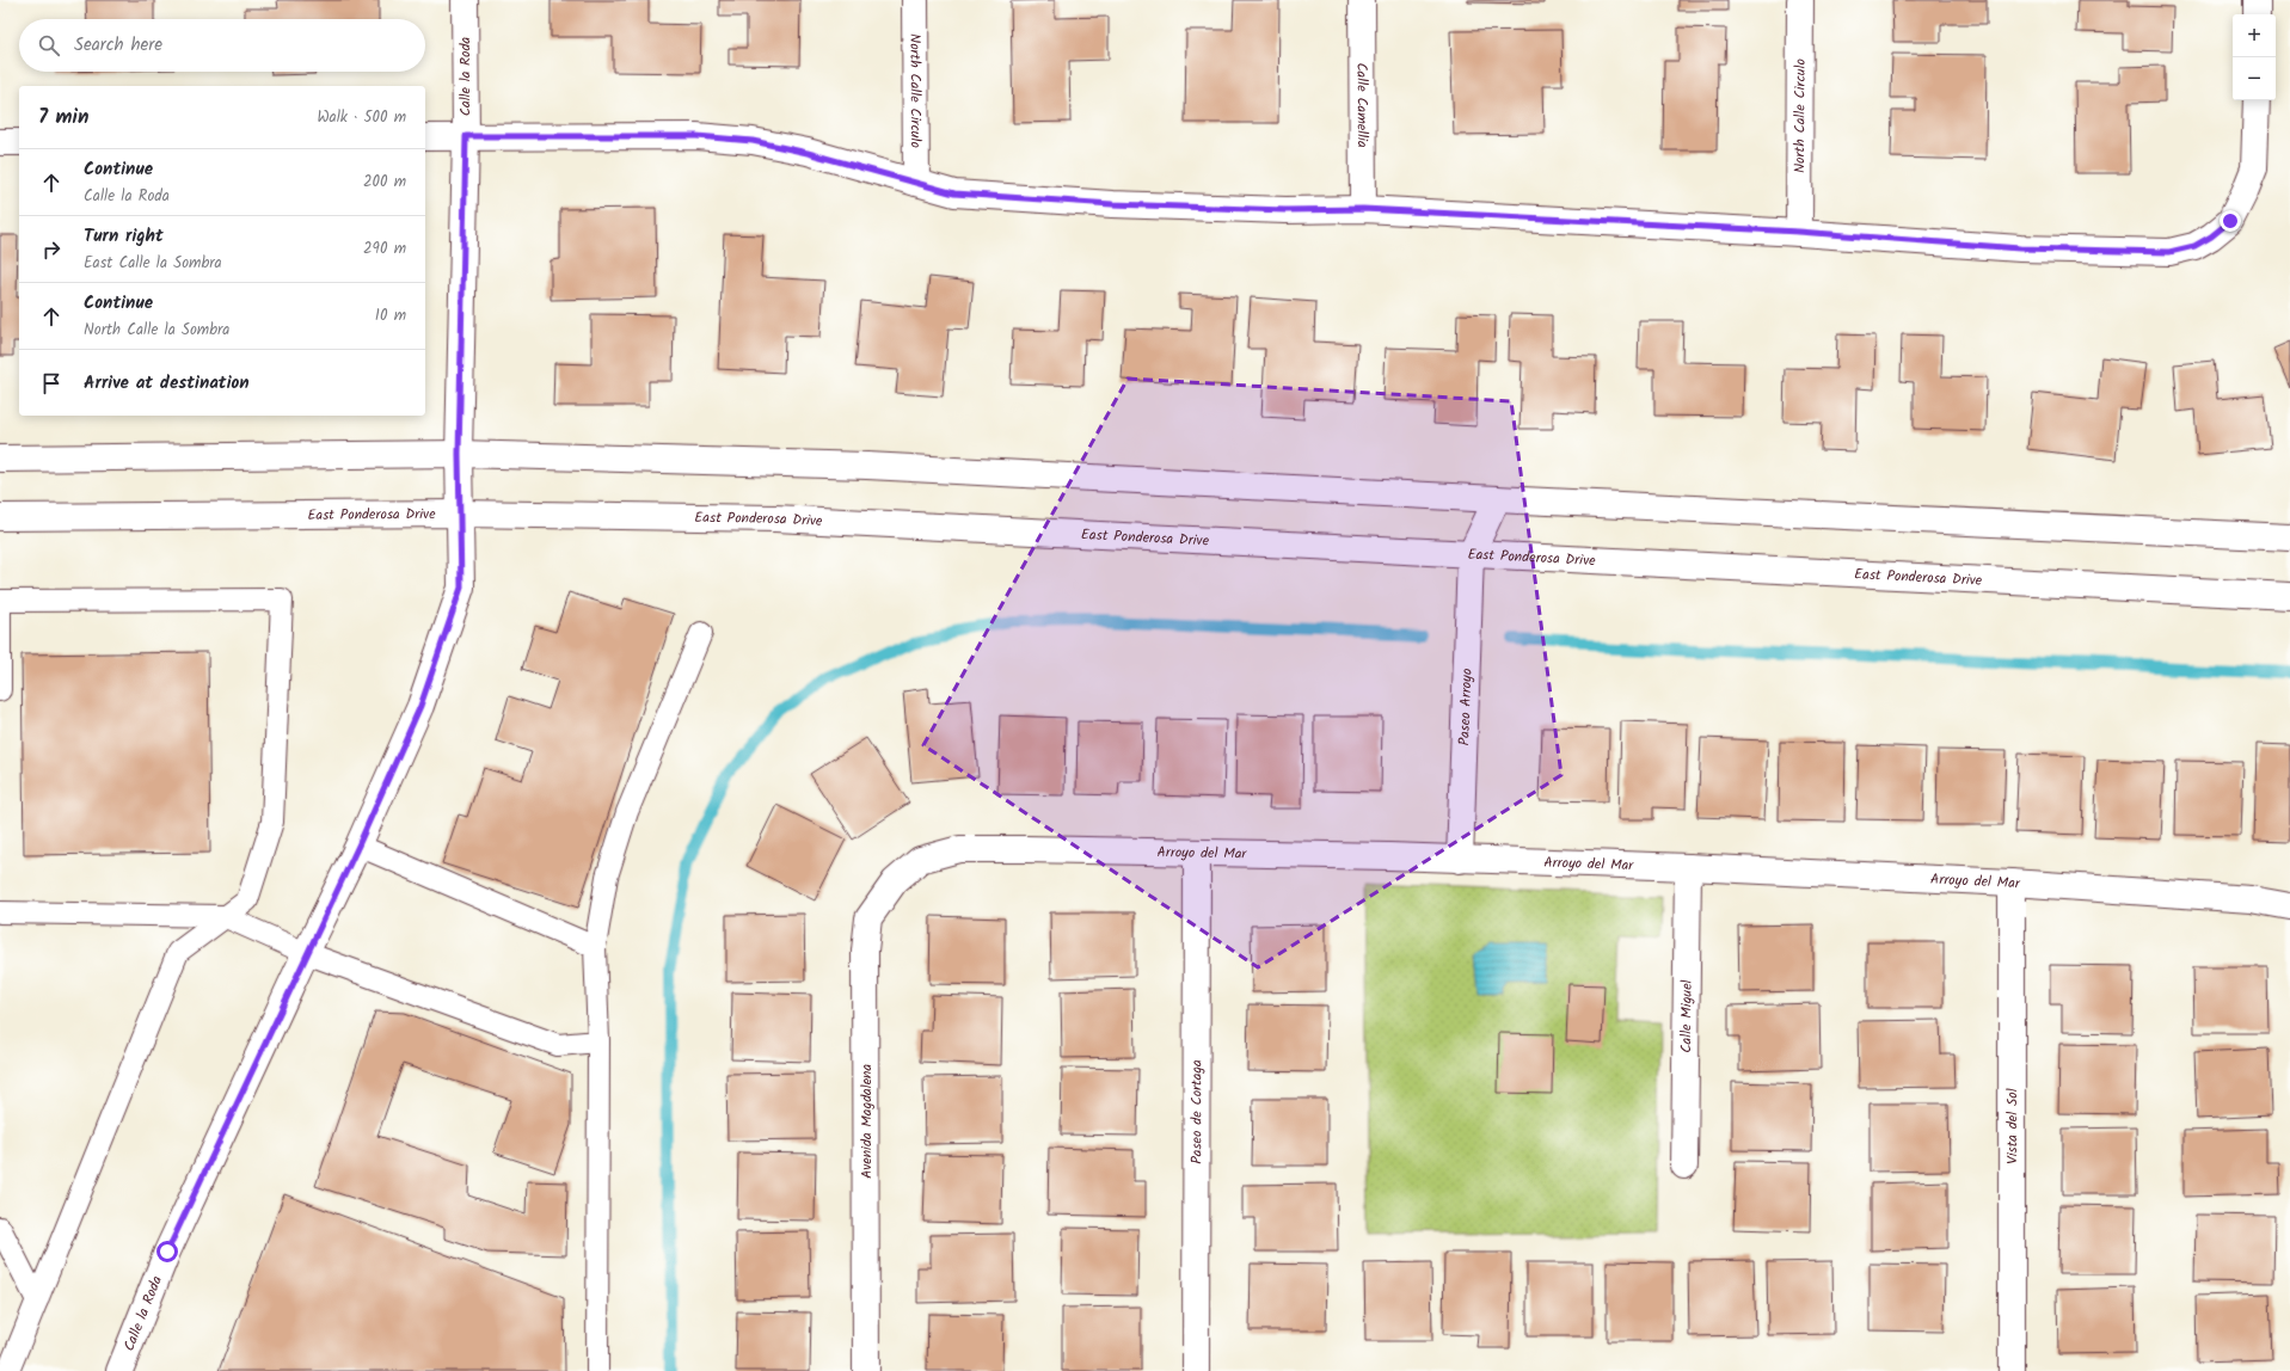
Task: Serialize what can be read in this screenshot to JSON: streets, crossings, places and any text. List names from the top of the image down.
{
  "streets": {
    "street": [
      "Calle la Roda",
      "North Calle Circulo",
      "Calle Camellia",
      "East Ponderosa Drive",
      "Paseo Arroyo",
      "Arroyo del Mar",
      "Calle Miguel",
      "Paseo de Cortaga",
      "Avenida Magdalena",
      "Vista del Sol"
    ]
  },
  "crossings": [
    ["Calle la Roda", "East Ponderosa Drive"],
    ["East Ponderosa Drive", "Paseo Arroyo"],
    ["Paseo Arroyo", "Arroyo del Mar"],
    ["Arroyo del Mar", "Calle Miguel"],
    ["Arroyo del Mar", "Paseo de Cortaga"],
    ["Arroyo del Mar", "Avenida Magdalena"],
    ["Arroyo del Mar", "Vista del Sol"]
  ],
  "page": {
    "map_buttons": ["+", "−"],
    "search": "Search here",
    "heading": ["7 min", "Walk · 500 m"],
    "list": [
      ["Continue", "Calle la Roda", "200 m"],
      ["Turn right", "East Calle la Sombra", "290 m"],
      ["Continue", "North Calle la Sombra", "10 m"],
      "Arrive at destination"
    ]
  }
}
